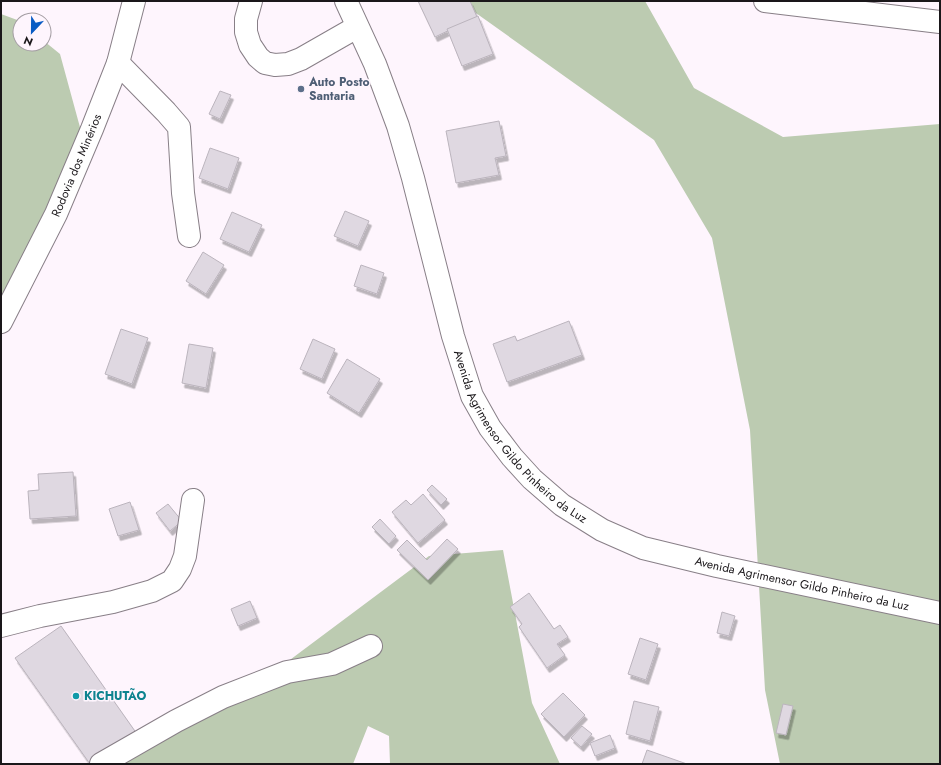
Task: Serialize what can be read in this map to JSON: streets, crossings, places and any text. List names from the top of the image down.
{
  "streets": {
    "main road": ["Rodovia dos Minérios", "Avenida Agrimensor Gildo Pinheiro da Luz"]
  },
  "places": ["Auto Posto Santaria", "KICHUTÃO"],
  "north": "bottom"
}
